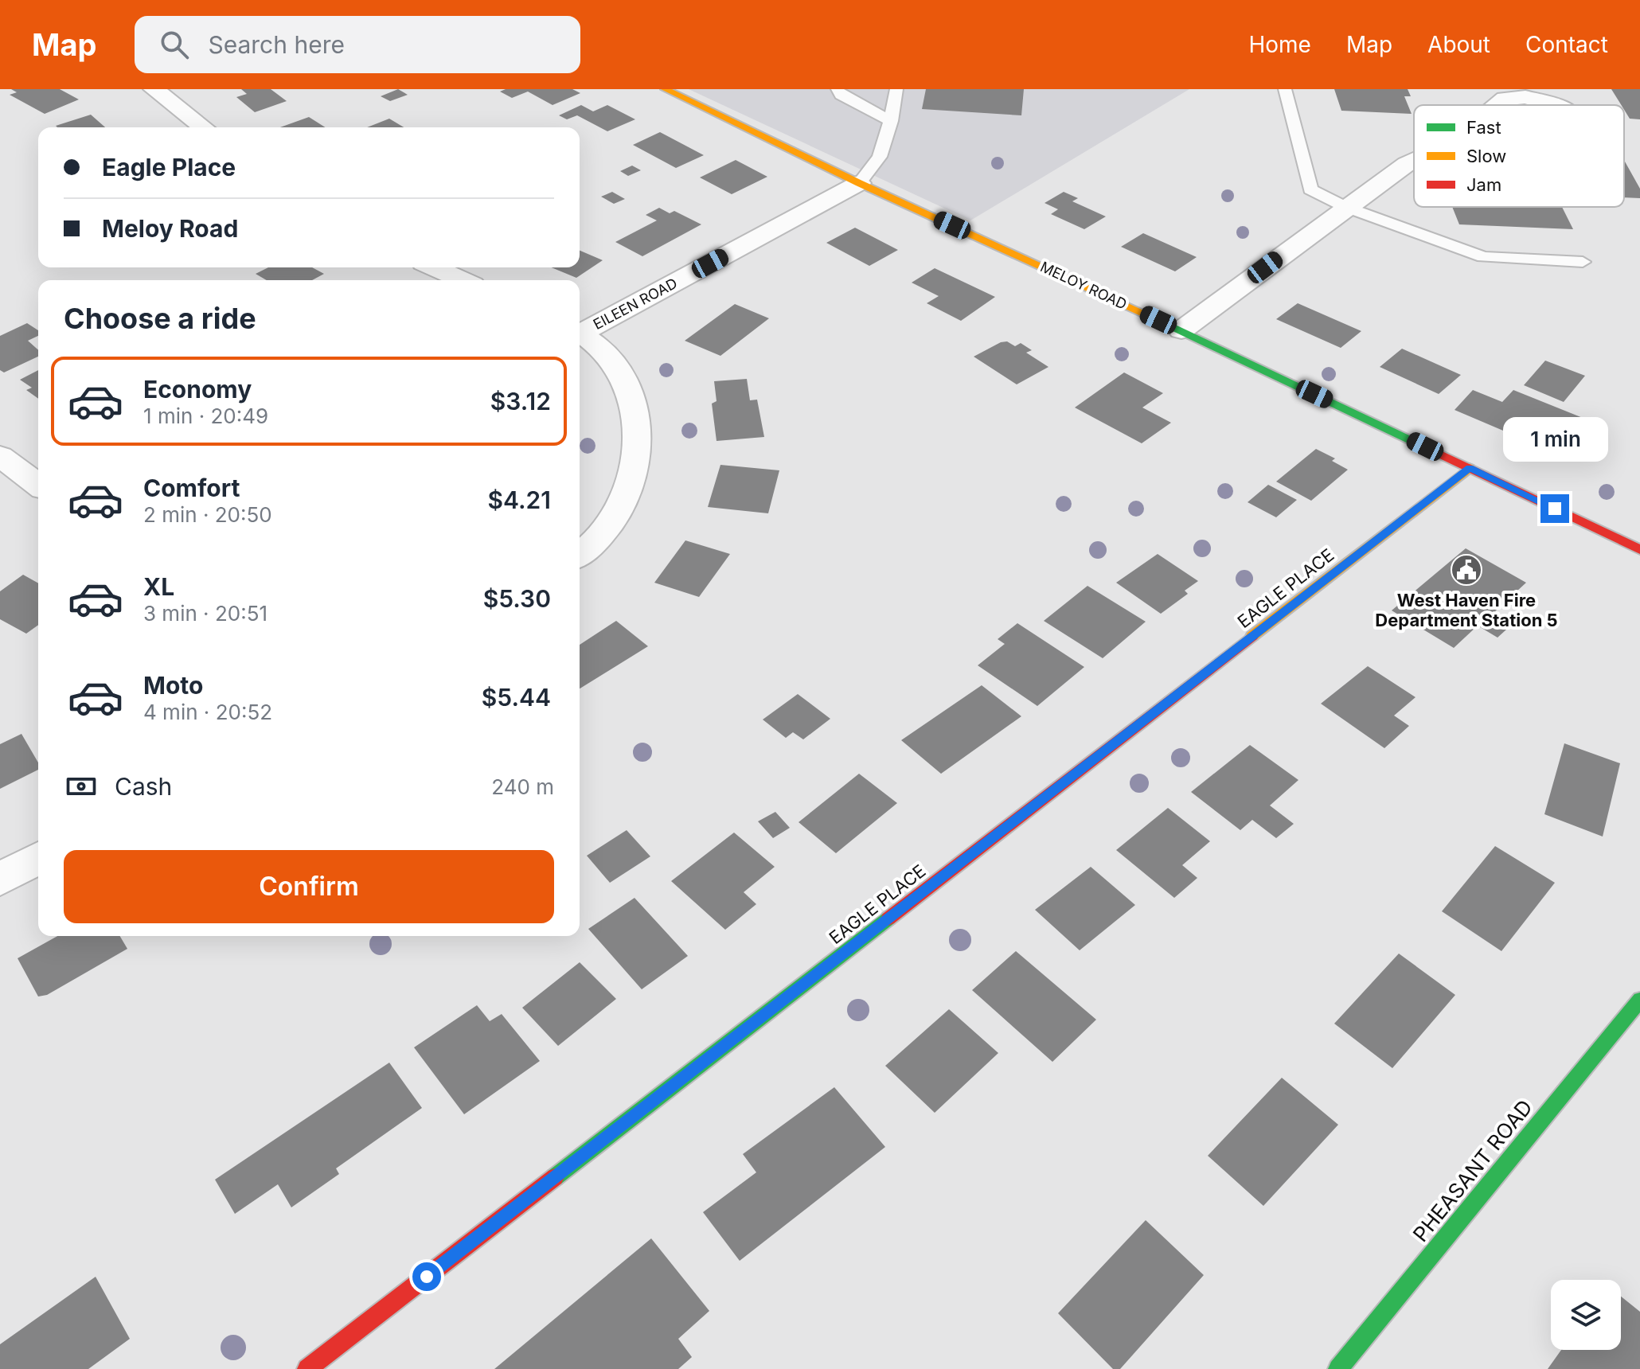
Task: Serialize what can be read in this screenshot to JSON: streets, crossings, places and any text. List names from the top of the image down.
{
  "streets": {
    "street": [
      "MELOY ROAD",
      "EILEEN ROAD",
      "EAGLE PLACE",
      "PHEASANT ROAD"
    ]
  },
  "crossings": [
    ["MELOY ROAD", "EILEEN ROAD"],
    ["MELOY ROAD", "EAGLE PLACE"]
  ],
  "places": {
    "public building": ["West Haven Fire Department Station 5"]
  },
  "legend": ["Fast", "Slow", "Jam"],
  "page": {
    "header": "Map",
    "search": "Search here",
    "nav": [
      "Home",
      "Map",
      "About",
      "Contact"
    ],
    "banner": ["Eagle Place", "Meloy Road"],
    "heading": "Choose a ride",
    "list": [
      {
        "name": "Economy",
        "note": "1 min · 20:49",
        "value": "$3.12"
      },
      {
        "name": "Comfort",
        "note": "2 min · 20:50",
        "value": "$4.21"
      },
      {
        "name": "XL",
        "note": "3 min · 20:51",
        "value": "$5.30"
      },
      {
        "name": "Moto",
        "note": "4 min · 20:52",
        "value": "$5.44"
      }
    ],
    "bubble": "1 min",
    "pay": ["Cash", "240 m"],
    "buttons": "Confirm"
  }
}
